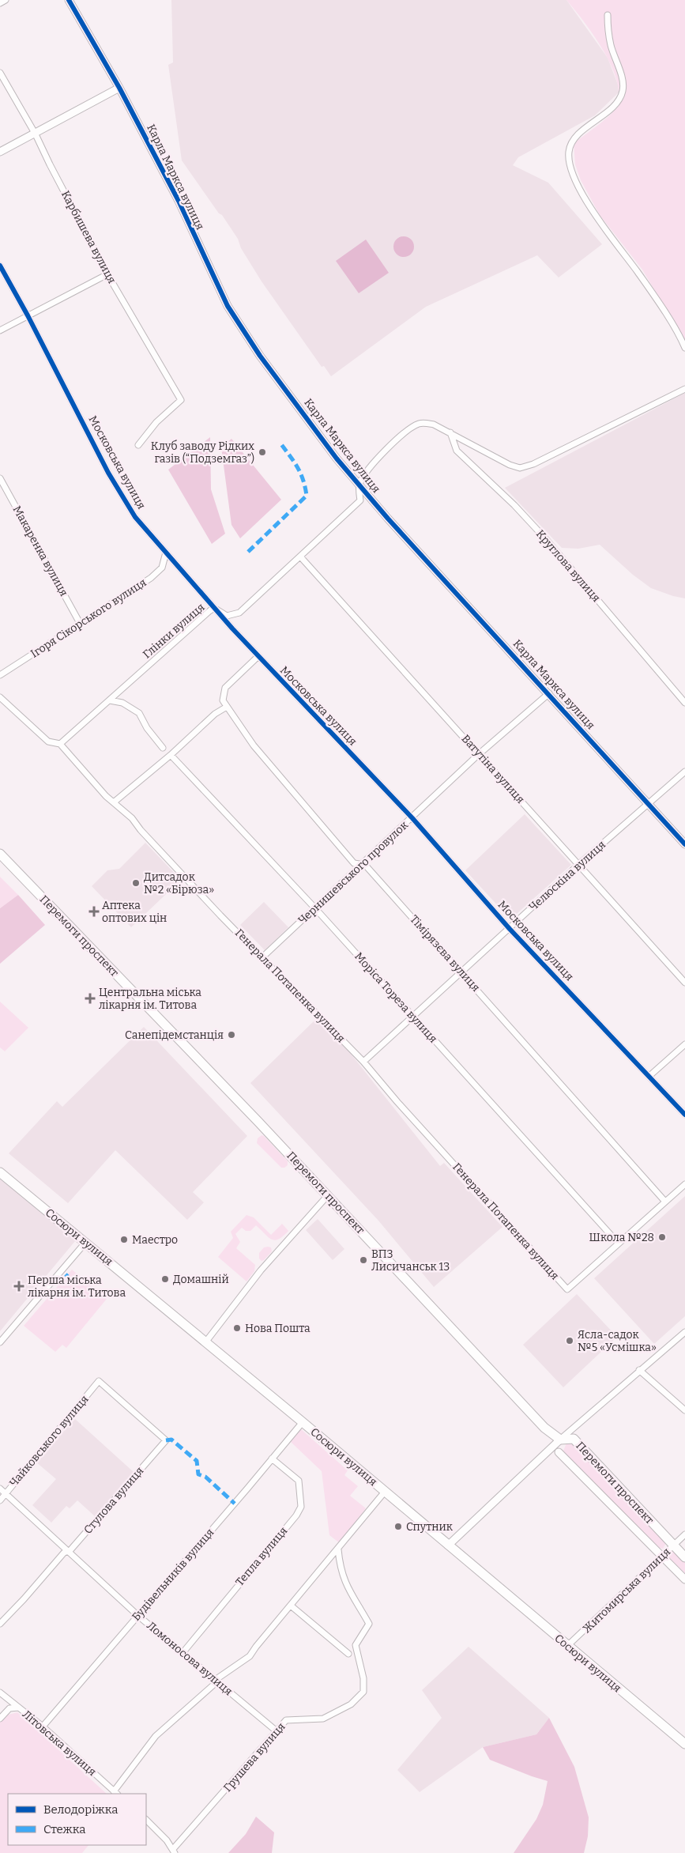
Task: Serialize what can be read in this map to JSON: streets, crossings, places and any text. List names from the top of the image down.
{
  "streets": {
    "main road": ["Перемоги проспект", "Сосюри вулиця"],
    "street": [
      "Карла Маркса вулиця",
      "Карбишева вулиця",
      "Московська вулиця",
      "Макаренка вулиця",
      "Круглова вулиця",
      "Ігоря Сікорського вулиця",
      "Глінки вулиця",
      "Ватутіна вулиця",
      "Чернишевського провулок",
      "Челюскіна вулиця",
      "Тімірязєва вулиця",
      "Генерала Потапенка вулиця",
      "Моріса Тореза вулиця",
      "Чайковського вулиця",
      "Стулова вулиця",
      "Тепла вулиця",
      "Будівельників вулиця",
      "Житомирська вулиця",
      "Ломоносова вулиця",
      "Літовська вулиця",
      "Грушева вулиця"
    ]
  },
  "crossings": [
    ["Карла Маркса вулиця", "Глінки вулиця"],
    ["Карла Маркса вулиця", "Чернишевського провулок"],
    ["Карла Маркса вулиця", "Челюскіна вулиця"],
    ["Московська вулиця", "Ігоря Сікорського вулиця"],
    ["Московська вулиця", "Глінки вулиця"],
    ["Московська вулиця", "Чернишевського провулок"],
    ["Московська вулиця", "Челюскіна вулиця"],
    ["Макаренка вулиця", "Ігоря Сікорського вулиця"],
    ["Глінки вулиця", "Ватутіна вулиця"],
    ["Глінки вулиця", "Генерала Потапенка вулиця"],
    ["Ватутіна вулиця", "Чернишевського провулок"],
    ["Ватутіна вулиця", "Челюскіна вулиця"],
    ["Чернишевського провулок", "Тімірязєва вулиця"],
    ["Чернишевського провулок", "Генерала Потапенка вулиця"],
    ["Чернишевського провулок", "Моріса Тореза вулиця"],
    ["Челюскіна вулиця", "Тімірязєва вулиця"],
    ["Челюскіна вулиця", "Генерала Потапенка вулиця"],
    ["Челюскіна вулиця", "Моріса Тореза вулиця"],
    ["Перемоги проспект", "Житомирська вулиця"],
    ["Генерала Потапенка вулиця", "Моріса Тореза вулиця"],
    ["Сосюри вулиця", "Будівельників вулиця"],
    ["Сосюри вулиця", "Житомирська вулиця"],
    ["Чайковського вулиця", "Стулова вулиця"],
    ["Чайковського вулиця", "Ломоносова вулиця"],
    ["Стулова вулиця", "Ломоносова вулиця"],
    ["Тепла вулиця", "Будівельників вулиця"],
    ["Тепла вулиця", "Ломоносова вулиця"],
    ["Будівельників вулиця", "Ломоносова вулиця"],
    ["Будівельників вулиця", "Літовська вулиця"],
    ["Ломоносова вулиця", "Грушева вулиця"]
  ],
  "places": {
    "other": [
      "Клуб заводу Рідких газів (“Подземгаз”)",
      "Дитсадок №2 «Бірюза»",
      "Санепідемстанція",
      "Школа №28",
      "Маестро",
      "ВПЗ Лисичанськ 13",
      "Домашній",
      "Нова Пошта",
      "Ясла-садок №5 «Усмішка»",
      "Спутник"
    ],
    "health": ["Аптека оптових цін", "Центральна міська лікарня ім. Титова", "Перша міська лікарня ім. Титова"]
  },
  "legend": ["Велодоріжка", "Стежка"]
}
